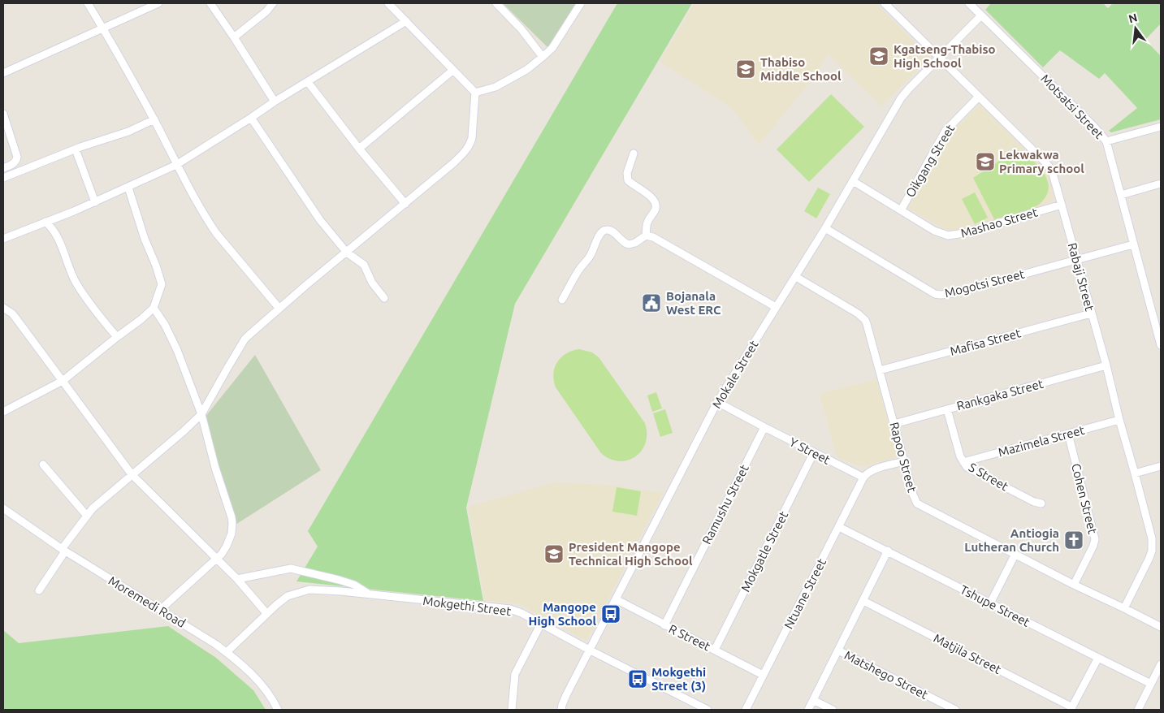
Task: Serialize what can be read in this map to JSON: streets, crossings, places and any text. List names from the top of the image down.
{
  "streets": {
    "street": [
      "Motsatsi Street",
      "Oikgang Street",
      "Mashao Street",
      "Rabaji Street",
      "Mogotsi Street",
      "Mafisa Street",
      "Mokale Street",
      "Rankgaka Street",
      "Mazimela Street",
      "Y Street",
      "Rapoo Street",
      "S Street",
      "Cohen Street",
      "Ramushu Street",
      "Mokgatle Street",
      "Ntuane Street",
      "Moremedi Road",
      "Mokgethi Street",
      "Tshupe Street",
      "R Street",
      "Matjila Street",
      "Matshego Street"
    ]
  },
  "crossings": [
    ["Motsatsi Street", "Mogotsi Street"],
    ["Oikgang Street", "Mashao Street"],
    ["Oikgang Street", "Rabaji Street"],
    ["Mashao Street", "Rabaji Street"],
    ["Mashao Street", "Mokale Street"],
    ["Rabaji Street", "Mogotsi Street"],
    ["Rabaji Street", "Mafisa Street"],
    ["Rabaji Street", "Mokale Street"],
    ["Rabaji Street", "Rankgaka Street"],
    ["Rabaji Street", "Mazimela Street"],
    ["Rabaji Street", "Rapoo Street"],
    ["Mogotsi Street", "Mokale Street"],
    ["Mafisa Street", "Rapoo Street"],
    ["Mokale Street", "Y Street"],
    ["Mokale Street", "Rapoo Street"],
    ["Mokale Street", "Mokgethi Street"],
    ["Mokale Street", "R Street"],
    ["Rankgaka Street", "Rapoo Street"],
    ["Rankgaka Street", "S Street"],
    ["Mazimela Street", "S Street"],
    ["Mazimela Street", "Cohen Street"],
    ["Y Street", "Ramushu Street"],
    ["Y Street", "Mokgatle Street"],
    ["Y Street", "Ntuane Street"],
    ["Rapoo Street", "Cohen Street"],
    ["Ramushu Street", "R Street"],
    ["Mokgatle Street", "R Street"],
    ["Ntuane Street", "Tshupe Street"],
    ["Ntuane Street", "R Street"],
    ["Moremedi Road", "Mokgethi Street"]
  ],
  "places": {
    "school or university": [
      "Kgatseng-Thabiso High School",
      "Thabiso Middle School",
      "Lekwakwa Primary school",
      "President Mangope Technical High School"
    ],
    "public building": ["Bojanala West ERC"],
    "church": ["Antiogia Lutheran Church"],
    "bus stop": ["Mangope High School", "Mokgethi Street (3)"]
  },
  "north": "top"
}
